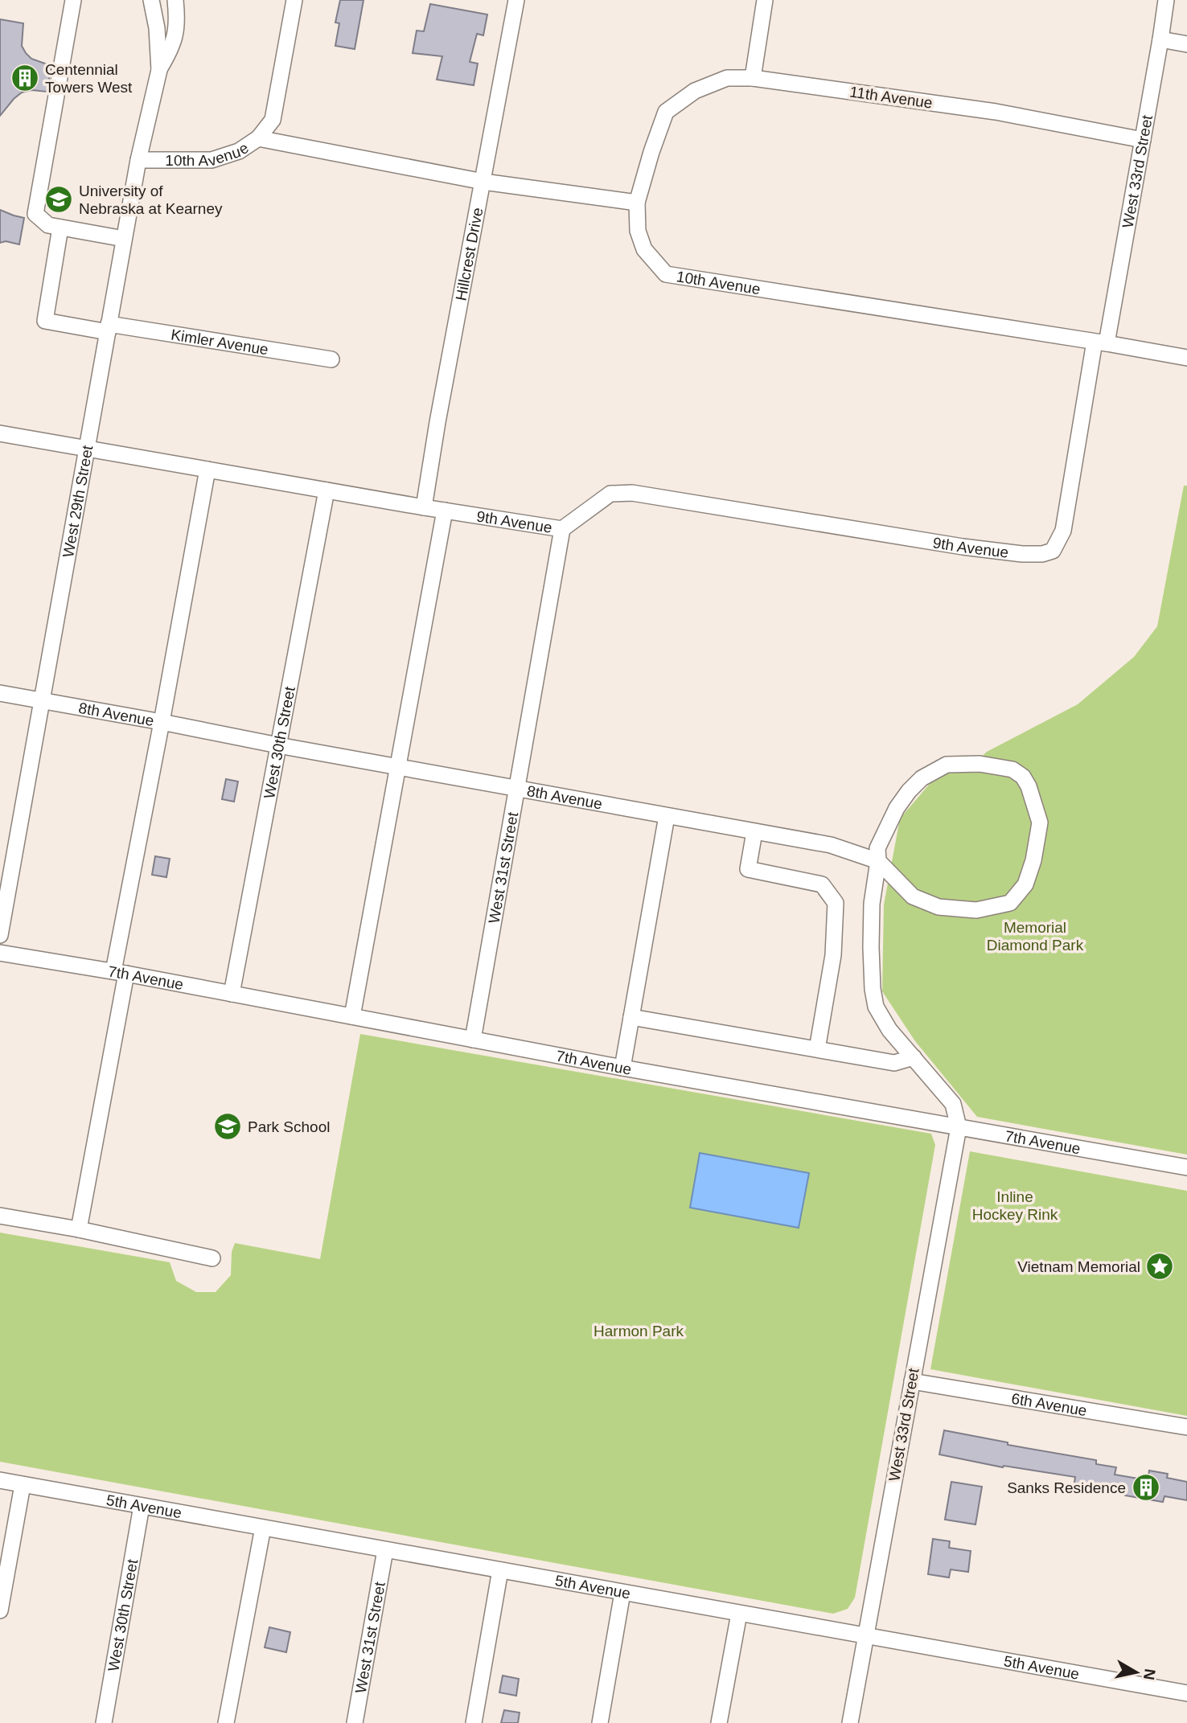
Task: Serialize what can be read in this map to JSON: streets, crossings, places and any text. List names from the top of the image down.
{
  "streets": {
    "street": [
      "11th Avenue",
      "10th Avenue",
      "West 33rd Street",
      "Hillcrest Drive",
      "Kimler Avenue",
      "West 29th Street",
      "9th Avenue",
      "8th Avenue",
      "West 30th Street",
      "West 31st Street",
      "7th Avenue",
      "6th Avenue",
      "5th Avenue"
    ]
  },
  "crossings": [
    ["11th Avenue", "10th Avenue"],
    ["11th Avenue", "West 33rd Street"],
    ["10th Avenue", "West 33rd Street"],
    ["10th Avenue", "Hillcrest Drive"],
    ["10th Avenue", "West 29th Street"],
    ["West 33rd Street", "9th Avenue"],
    ["West 33rd Street", "7th Avenue"],
    ["West 33rd Street", "6th Avenue"],
    ["West 33rd Street", "5th Avenue"],
    ["Hillcrest Drive", "9th Avenue"],
    ["Kimler Avenue", "West 29th Street"],
    ["West 29th Street", "9th Avenue"],
    ["West 29th Street", "8th Avenue"],
    ["9th Avenue", "West 30th Street"],
    ["9th Avenue", "West 31st Street"],
    ["8th Avenue", "West 30th Street"],
    ["8th Avenue", "West 31st Street"],
    ["West 30th Street", "7th Avenue"],
    ["West 30th Street", "5th Avenue"],
    ["West 31st Street", "7th Avenue"],
    ["West 31st Street", "5th Avenue"]
  ],
  "parks": ["Memorial Diamond Park", "Inline Hockey Rink", "Harmon Park"],
  "places": {
    "building": ["Centennial Towers West", "Sanks Residence"],
    "school or university": ["University of Nebraska at Kearney", "Park School"],
    "place": ["Vietnam Memorial"]
  },
  "north": "right"
}
